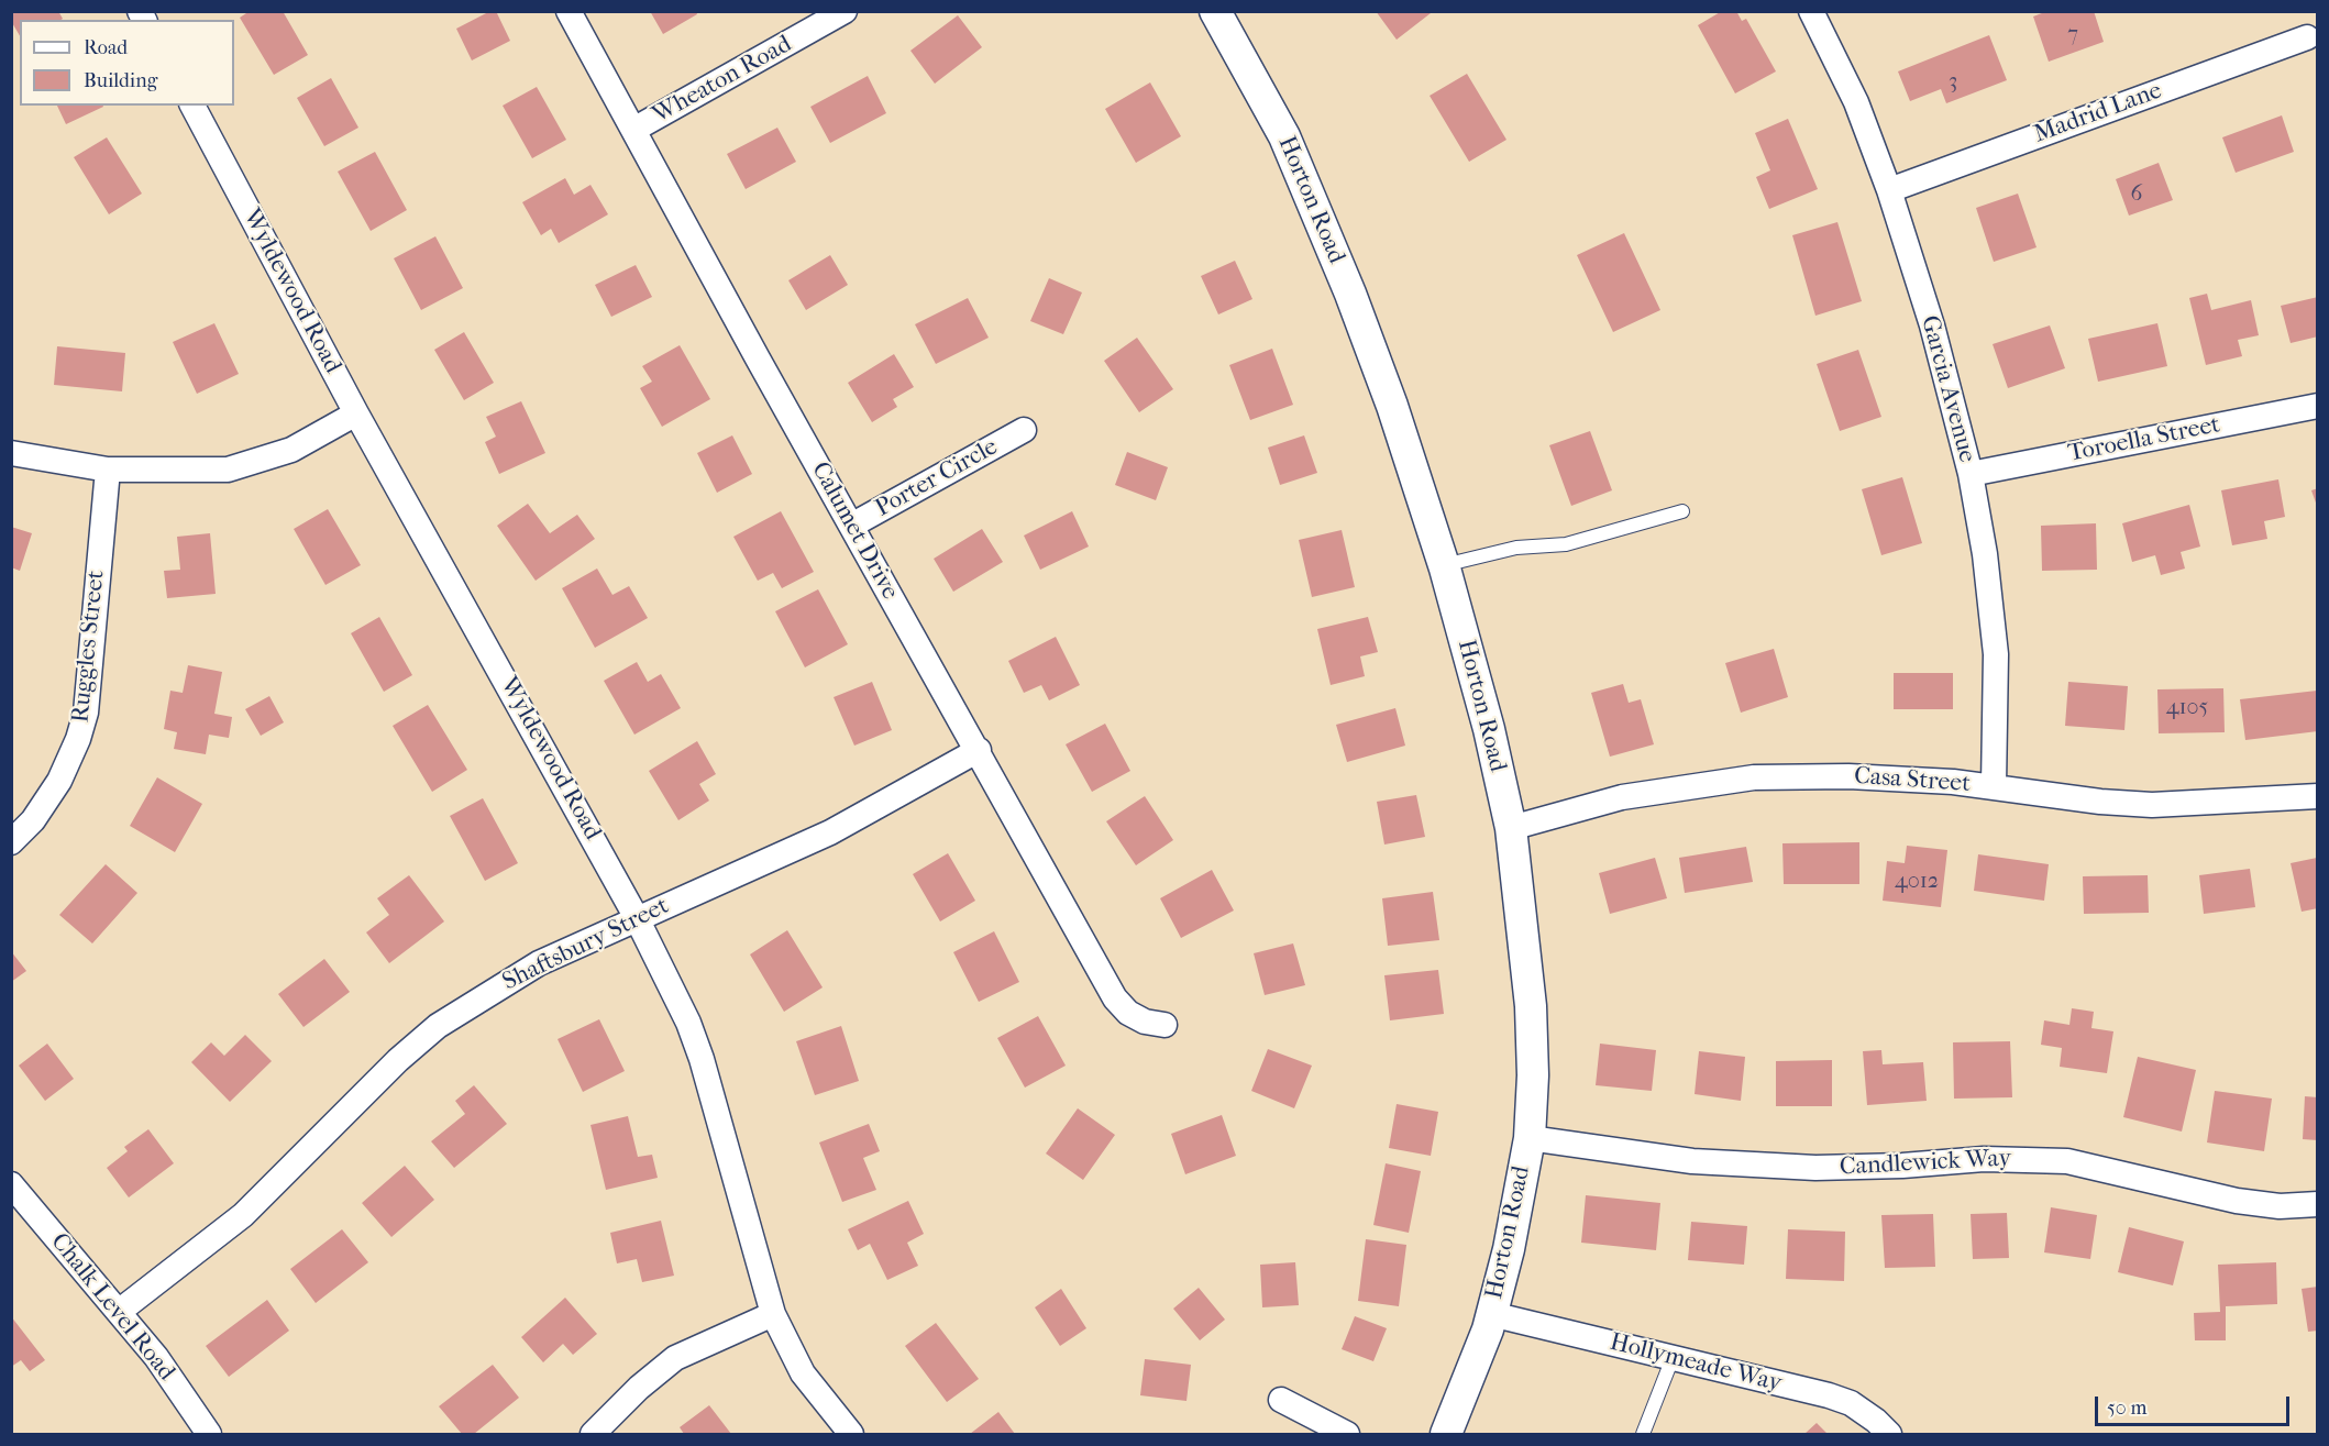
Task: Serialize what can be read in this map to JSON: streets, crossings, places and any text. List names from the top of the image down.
{
  "streets": {
    "street": [
      "Wheaton Road",
      "Madrid Lane",
      "Horton Road",
      "Wyldewood Road",
      "Garcia Avenue",
      "Toroella Street",
      "Porter Circle",
      "Calumet Drive",
      "Ruggles Street",
      "Casa Street",
      "Shaftsbury Street",
      "Candlewick Way",
      "Chalk Level Road",
      "Hollymeade Way"
    ]
  },
  "crossings": [
    ["Wheaton Road", "Calumet Drive"],
    ["Madrid Lane", "Garcia Avenue"],
    ["Horton Road", "Casa Street"],
    ["Horton Road", "Candlewick Way"],
    ["Horton Road", "Hollymeade Way"],
    ["Wyldewood Road", "Shaftsbury Street"],
    ["Garcia Avenue", "Toroella Street"],
    ["Garcia Avenue", "Casa Street"],
    ["Porter Circle", "Calumet Drive"],
    ["Calumet Drive", "Shaftsbury Street"],
    ["Shaftsbury Street", "Chalk Level Road"]
  ],
  "house_numbers": [
    "7",
    "3",
    "6",
    "4105",
    "4012"
  ],
  "legend": ["Road", "Building"],
  "scale_bar": "50 m"
}
